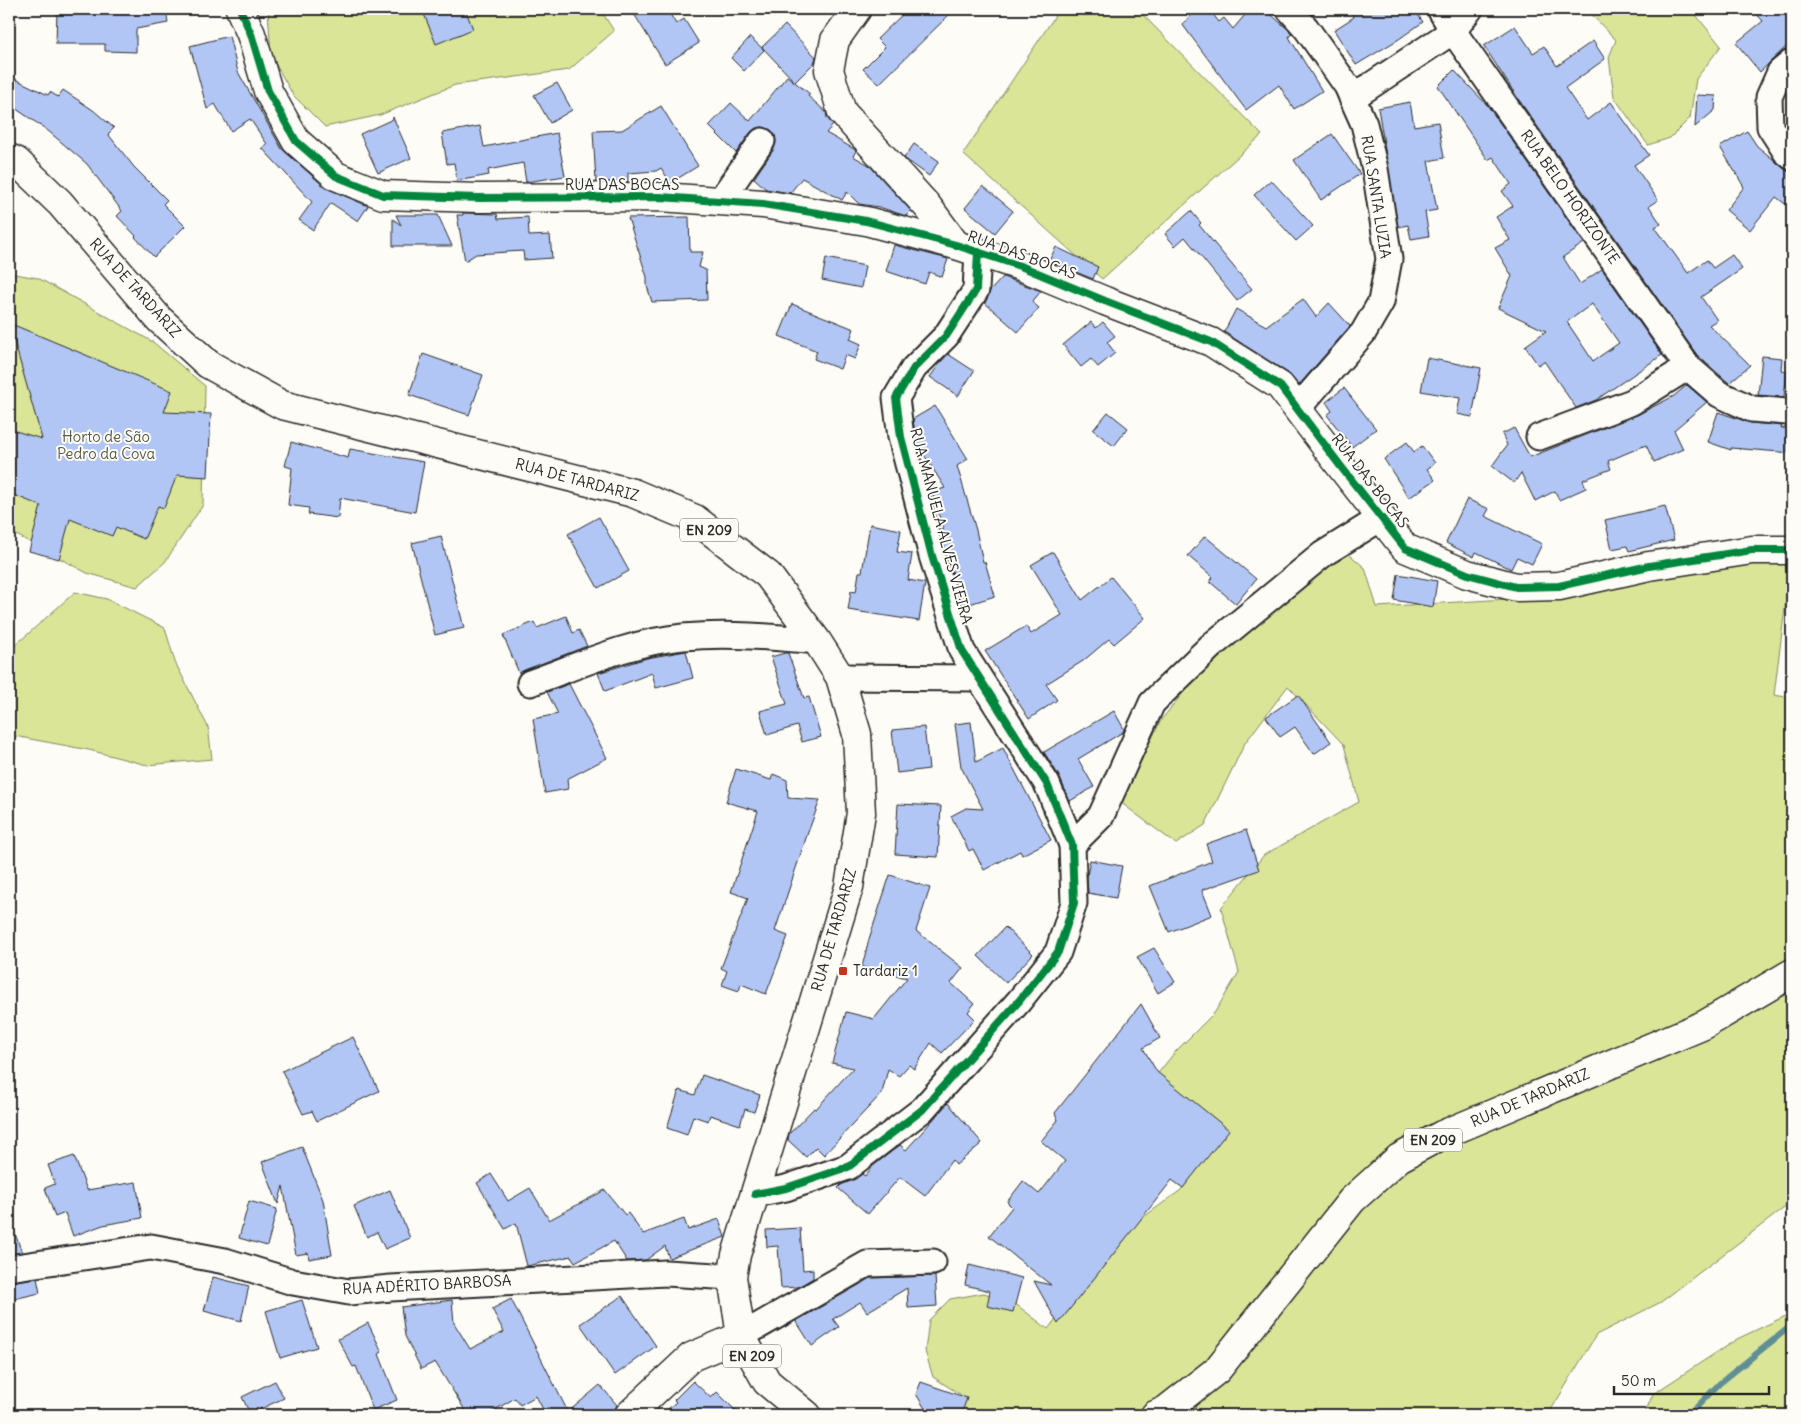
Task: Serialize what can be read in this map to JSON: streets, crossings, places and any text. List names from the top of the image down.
{
  "streets": {
    "main road": ["RUA DAS BOCAS", "RUA DE TARDARIZ", "EN 209"],
    "street": [
      "RUA SANTA LUZIA",
      "RUA BELO HORIZONTE",
      "RUA MANUELA ALVES VIEIRA",
      "RUA ADÉRITO BARBOSA"
    ]
  },
  "crossings": [
    ["RUA DAS BOCAS", "RUA SANTA LUZIA"],
    ["RUA DAS BOCAS", "RUA MANUELA ALVES VIEIRA"],
    ["RUA DE TARDARIZ", "RUA ADÉRITO BARBOSA"]
  ],
  "parks": ["Horto de São Pedro da Cova"],
  "places": {
    "transit": ["Tardariz 1"]
  },
  "scale_bar": "50 m"
}
